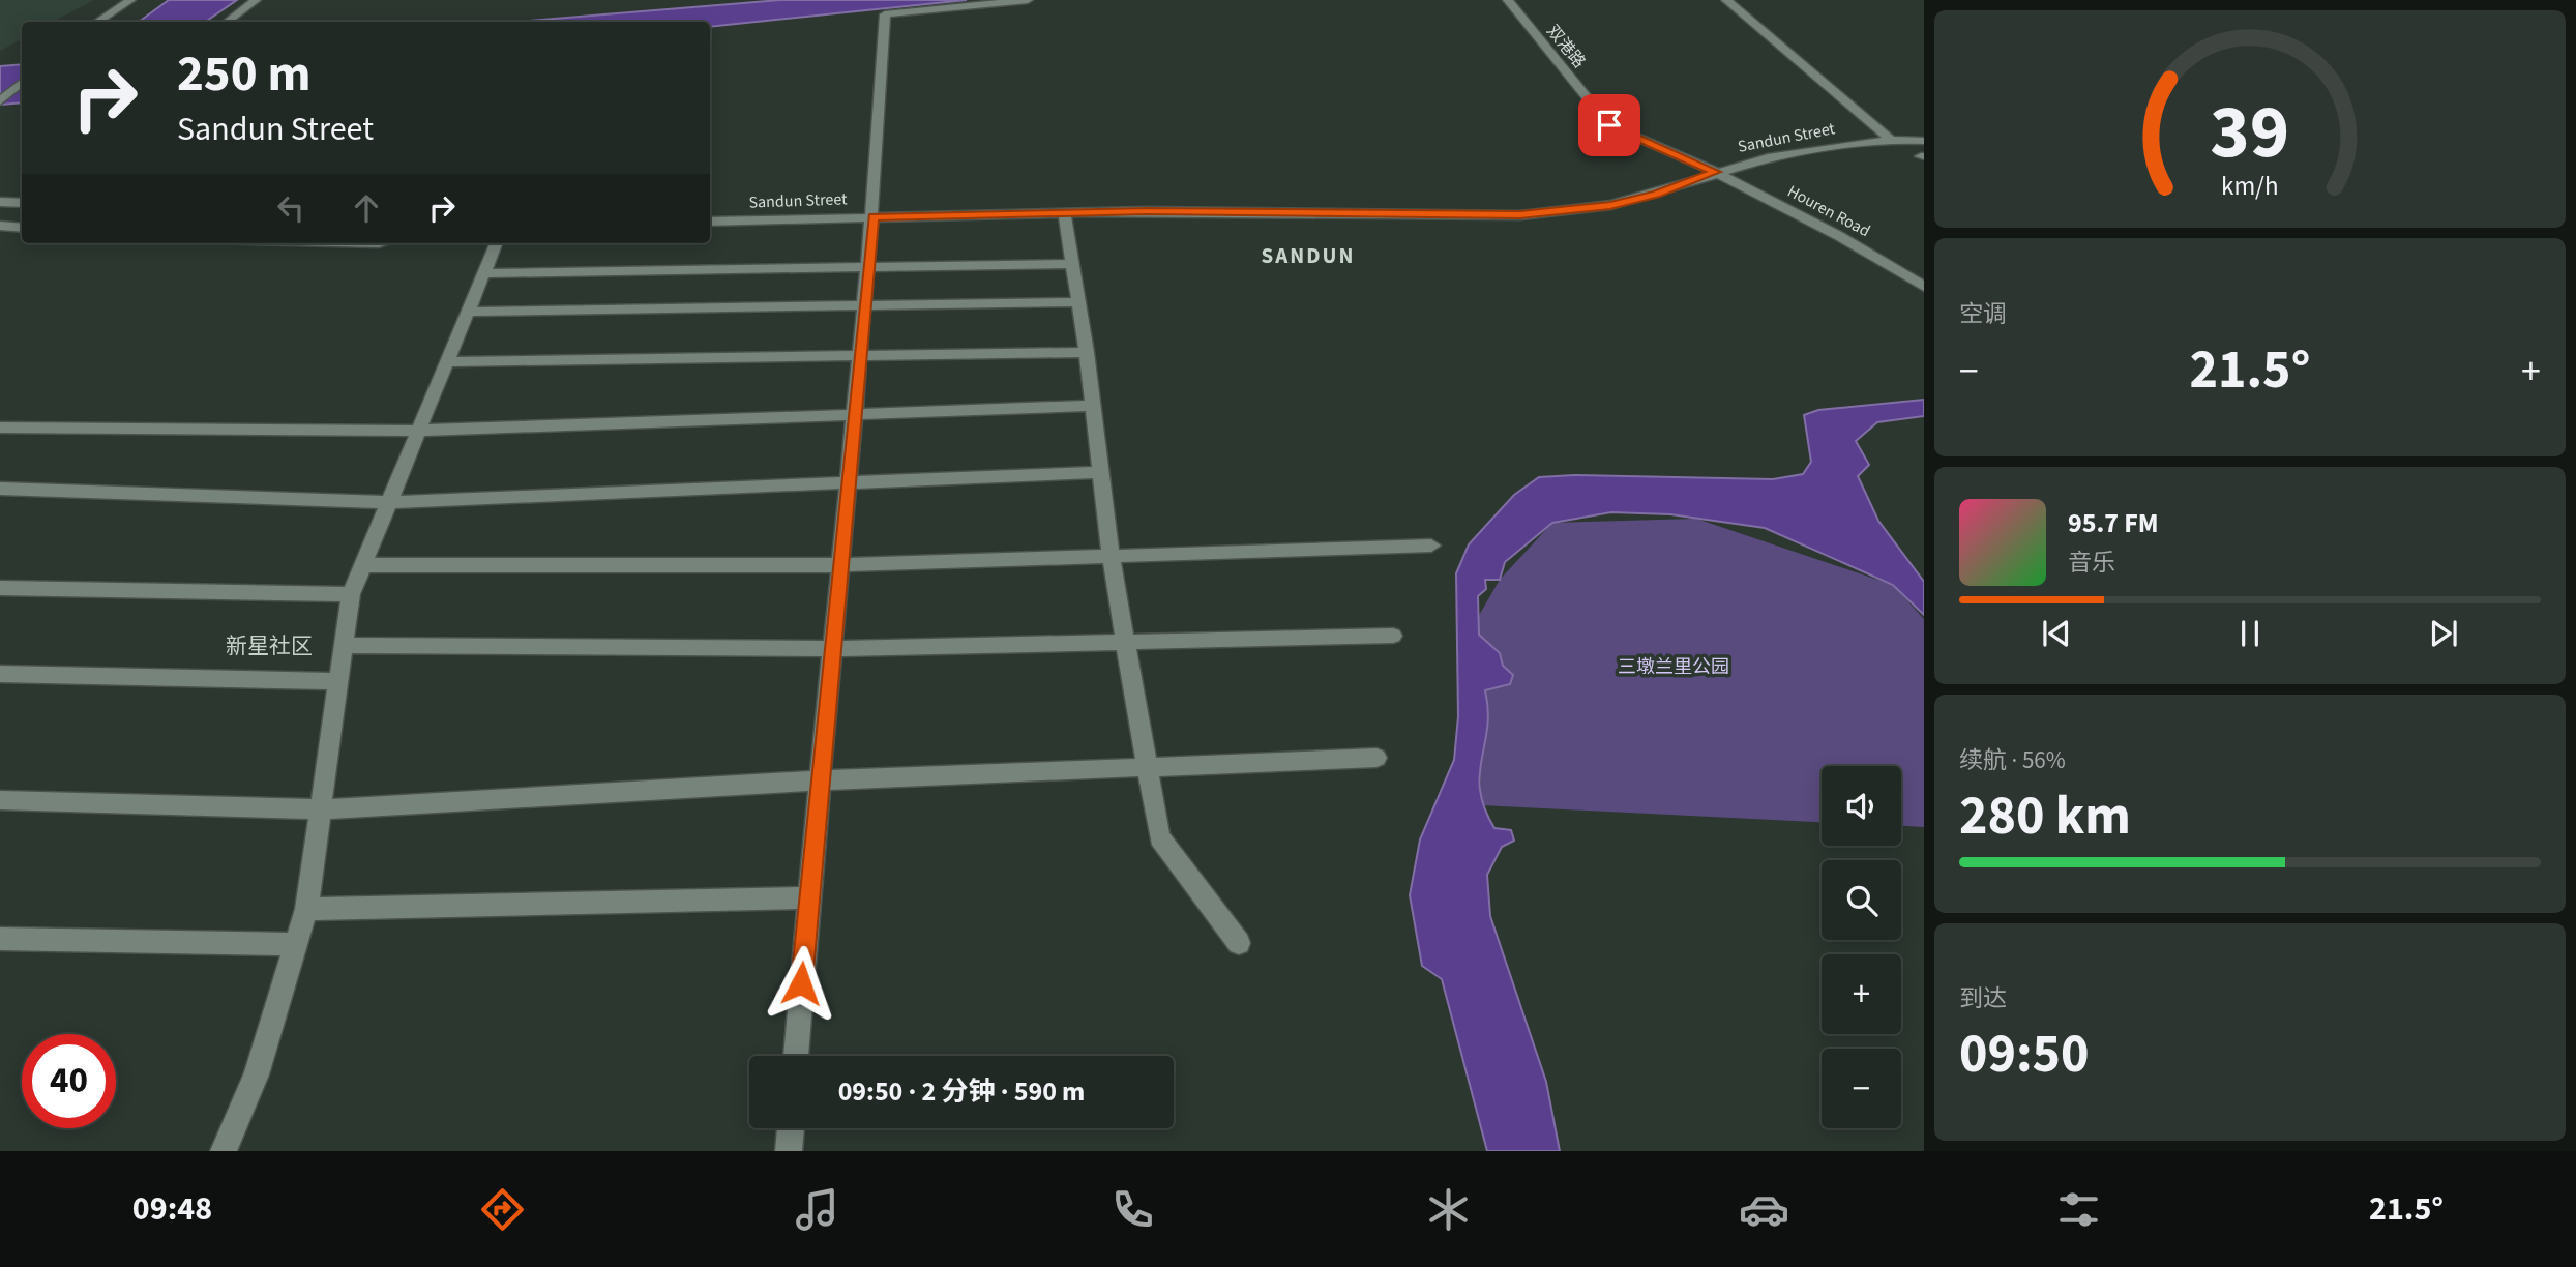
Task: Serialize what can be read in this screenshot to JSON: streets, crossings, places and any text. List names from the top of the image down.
{
  "streets": {
    "street": ["双港路", "Sandun Street", "Houren Road"]
  },
  "crossings": [
    ["双港路", "Sandun Street"],
    ["双港路", "Houren Road"],
    ["Sandun Street", "Houren Road"]
  ],
  "districts": ["SANDUN", "新星社区"],
  "parks": ["三墩兰里公园"],
  "page": {
    "turn": ["250 m", "Sandun Street"],
    "tile": [
      "空调",
      ["续航 · 56%", "280 km"],
      ["到达", "09:50"]
    ],
    "heat": ["−", "21.5°", "+"],
    "song": ["95.7 FM", "音乐"],
    "map_buttons": ["+", "−"],
    "limit": "40",
    "trip": "09:50 · 2 分钟 · 590 m",
    "tabs": ["09:48", "21.5°"],
    "gauge": ["39", "km/h"]
  }
}
